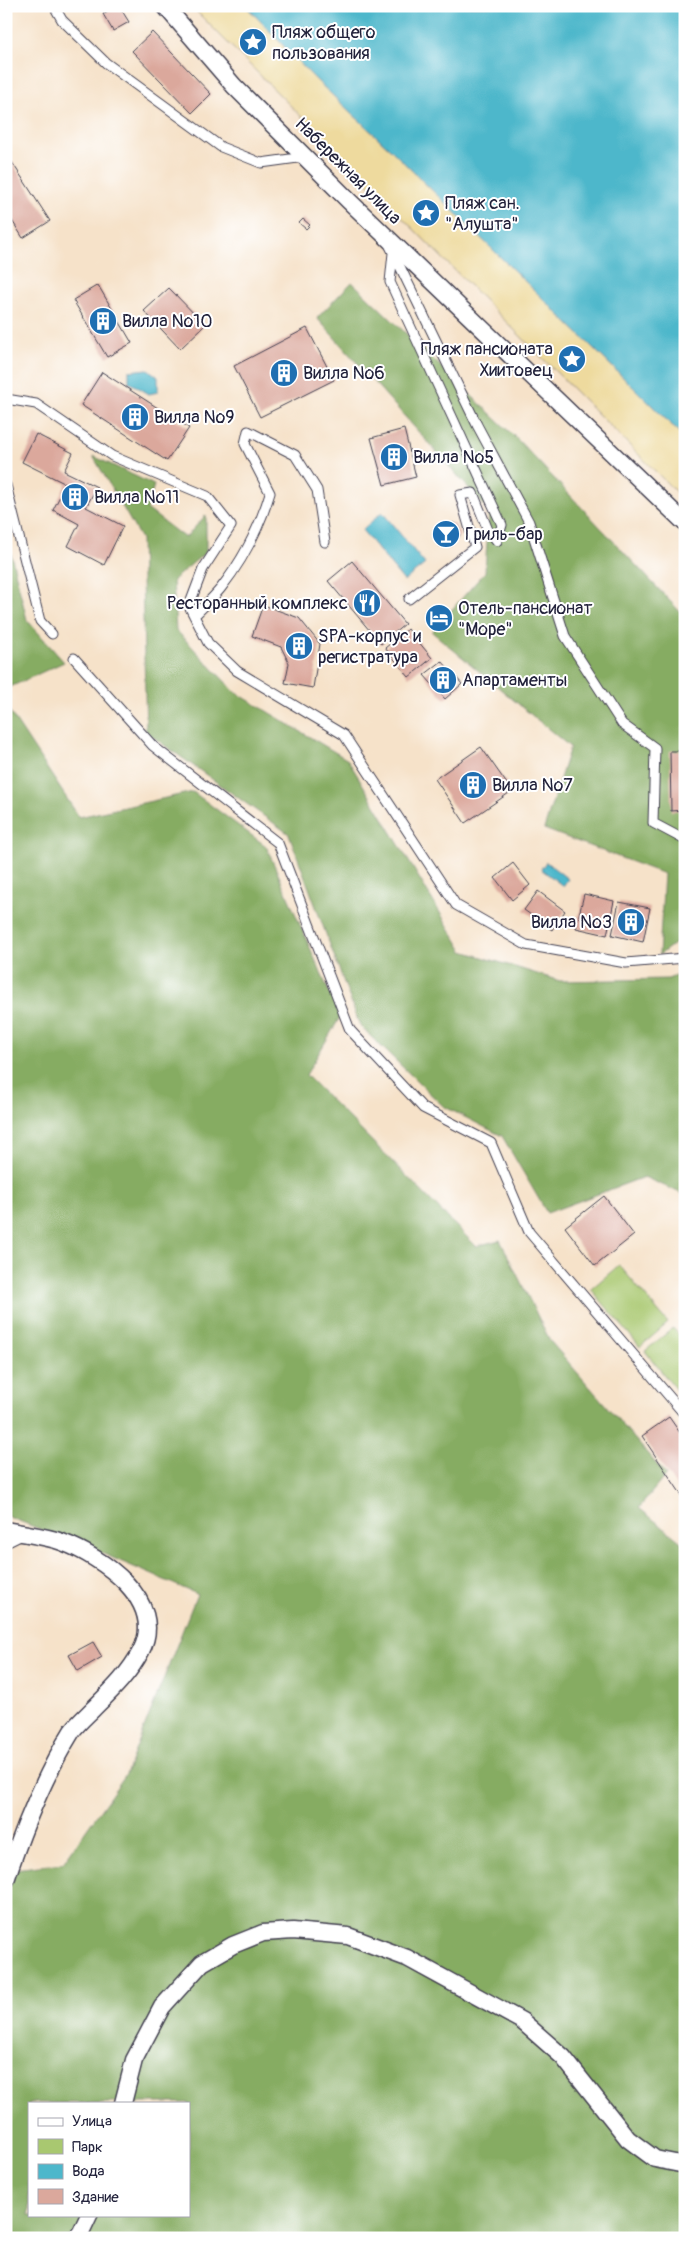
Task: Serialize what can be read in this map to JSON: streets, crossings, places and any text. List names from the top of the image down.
{
  "streets": {
    "street": ["Набережная улица"]
  },
  "places": {
    "place": ["Пляж общего пользования", "Пляж сан. \"Алушта\"", "Пляж пансионата Хиитовец"],
    "building": [
      "Вилла №10",
      "Вилла №6",
      "Вилла №9",
      "Вилла №5",
      "Вилла №11",
      "SPA-корпус и регистратура",
      "Апартаменты",
      "Вилла №7",
      "Вилла №3"
    ],
    "bar": ["Гриль-бар"],
    "restaurant": ["Ресторанный комплекс"],
    "hotel": ["Отель-пансионат \"Море\""]
  },
  "legend": [
    "Улица",
    "Парк",
    "Вода",
    "Здание"
  ]
}
